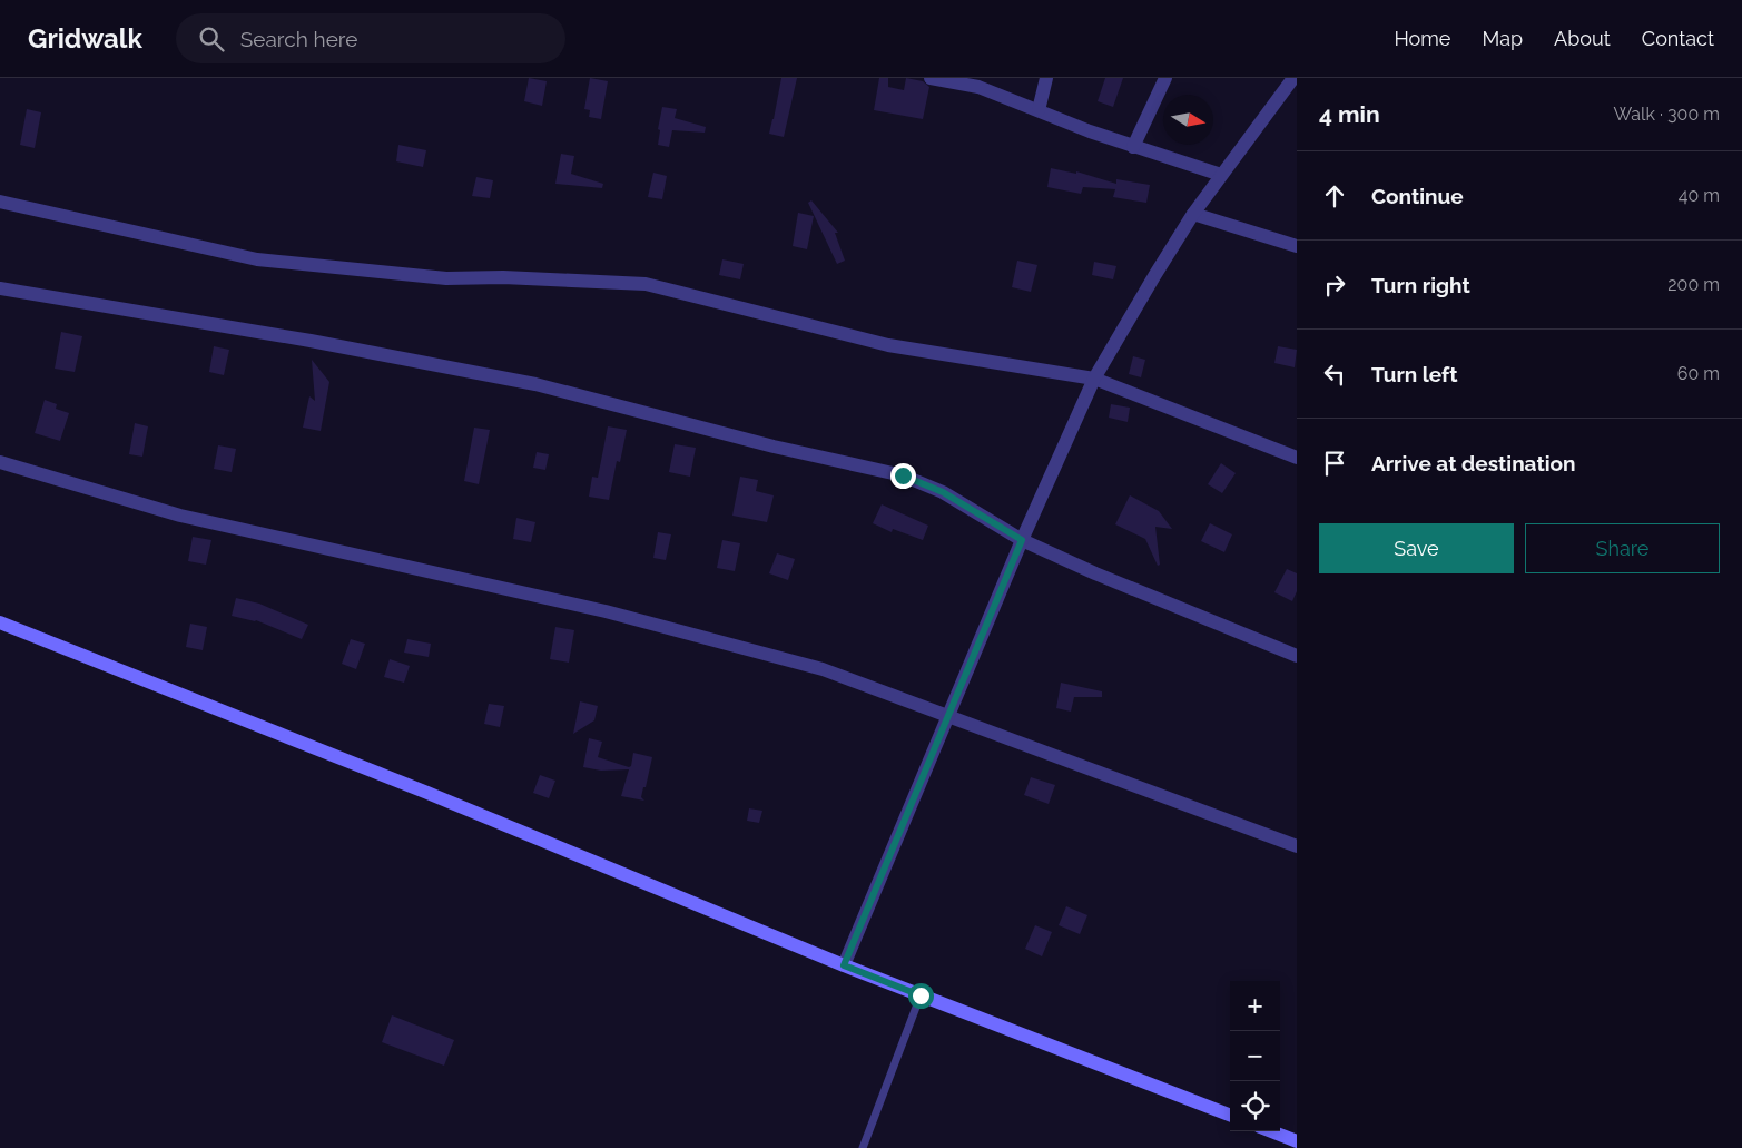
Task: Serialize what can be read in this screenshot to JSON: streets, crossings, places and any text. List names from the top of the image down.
{
  "north": "right",
  "page": {
    "header": "Gridwalk",
    "search": "Search here",
    "nav": [
      "Home",
      "Map",
      "About",
      "Contact"
    ],
    "heading": ["4 min", "Walk · 300 m"],
    "list": [
      ["Continue", "40 m"],
      ["Turn right", "200 m"],
      ["Turn left", "60 m"],
      "Arrive at destination"
    ],
    "buttons": ["Save", "Share"],
    "map_buttons": ["+", "−"]
  }
}
